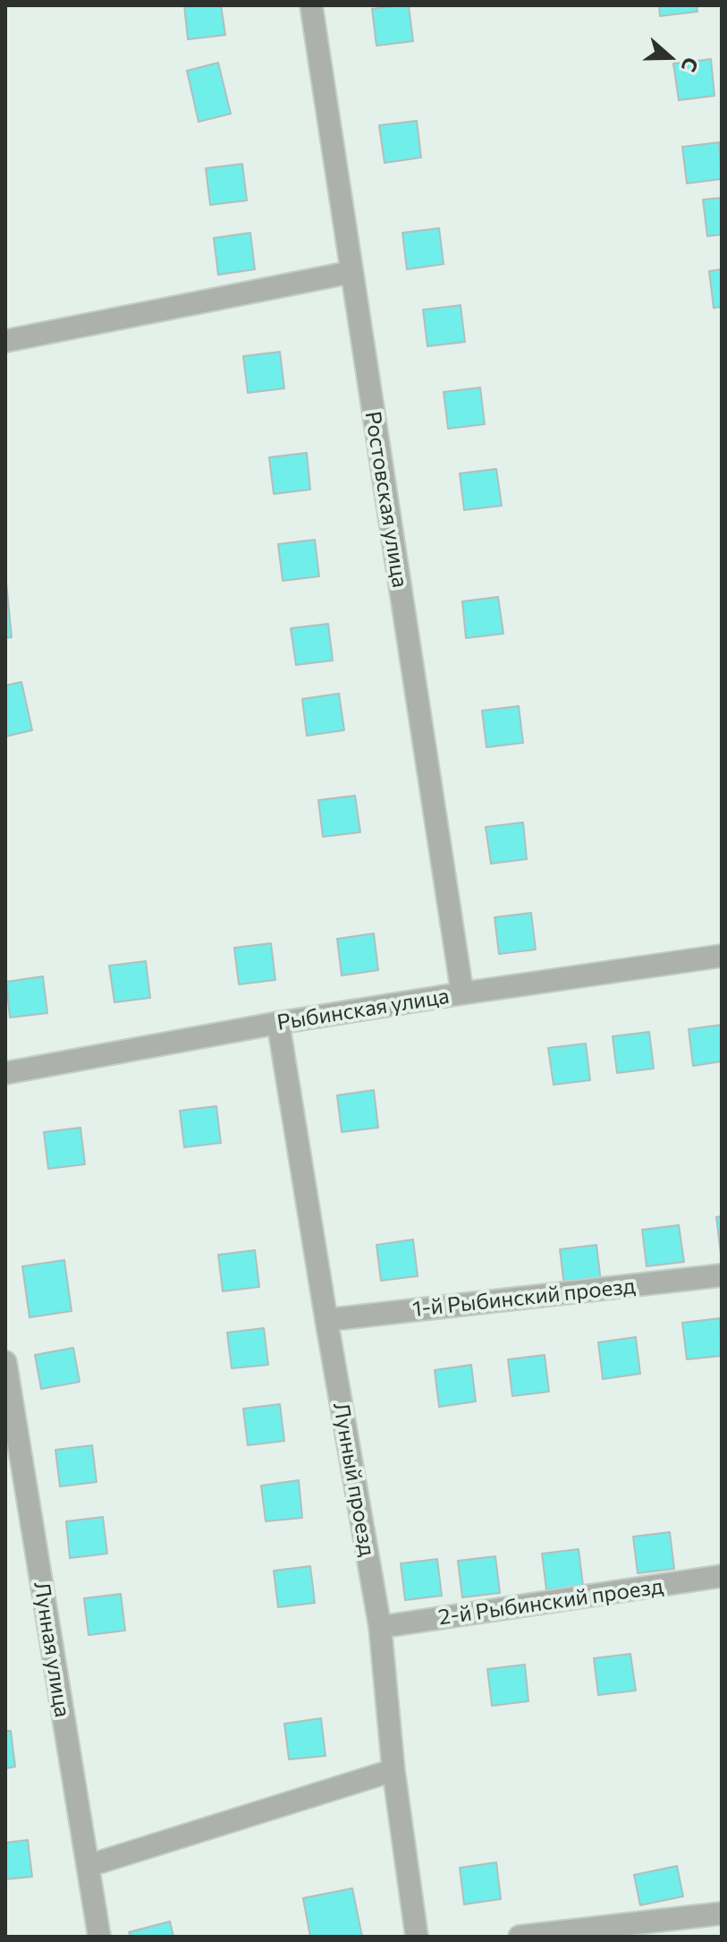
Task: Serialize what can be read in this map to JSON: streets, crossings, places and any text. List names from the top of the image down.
{
  "streets": {
    "street": [
      "Ростовская улица",
      "Рыбинская улица",
      "1-й Рыбинский проезд",
      "Лунный проезд",
      "2-й Рыбинский проезд",
      "Лунная улица"
    ]
  },
  "crossings": [
    ["Ростовская улица", "Рыбинская улица"],
    ["Рыбинская улица", "Лунный проезд"],
    ["1-й Рыбинский проезд", "Лунный проезд"],
    ["Лунный проезд", "2-й Рыбинский проезд"]
  ],
  "north": "right"
}
